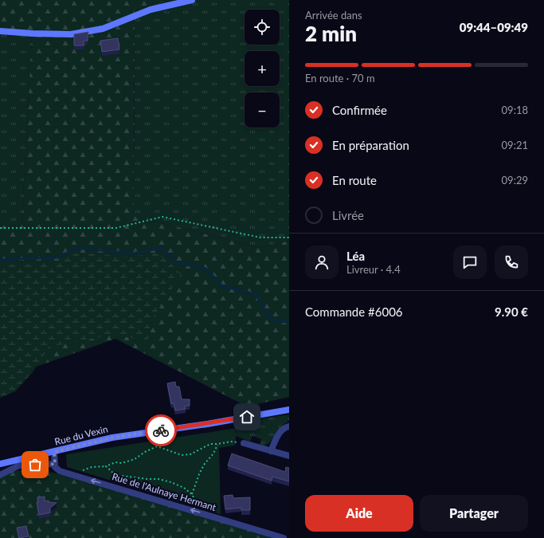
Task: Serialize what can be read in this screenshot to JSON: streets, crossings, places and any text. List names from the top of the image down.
{
  "streets": {
    "main road": ["Rue du Vexin"],
    "street": ["Rue de l'Aulnaye Hermant"]
  },
  "one_way": ["Rue de l'Aulnaye Hermant"],
  "page": {
    "heading": ["2 min", "Arrivée dans", "09:44–09:49"],
    "panel": [
      "Léa",
      "Livreur · 4.4",
      "Commande #6006",
      "9.90 €"
    ],
    "map_buttons": ["+", "−"],
    "bar": "En route · 70 m",
    "list": [
      ["Confirmée", "09:18"],
      ["En préparation", "09:21"],
      ["En route", "09:29"],
      "Livrée"
    ],
    "buttons": ["Aide", "Partager"]
  }
}
